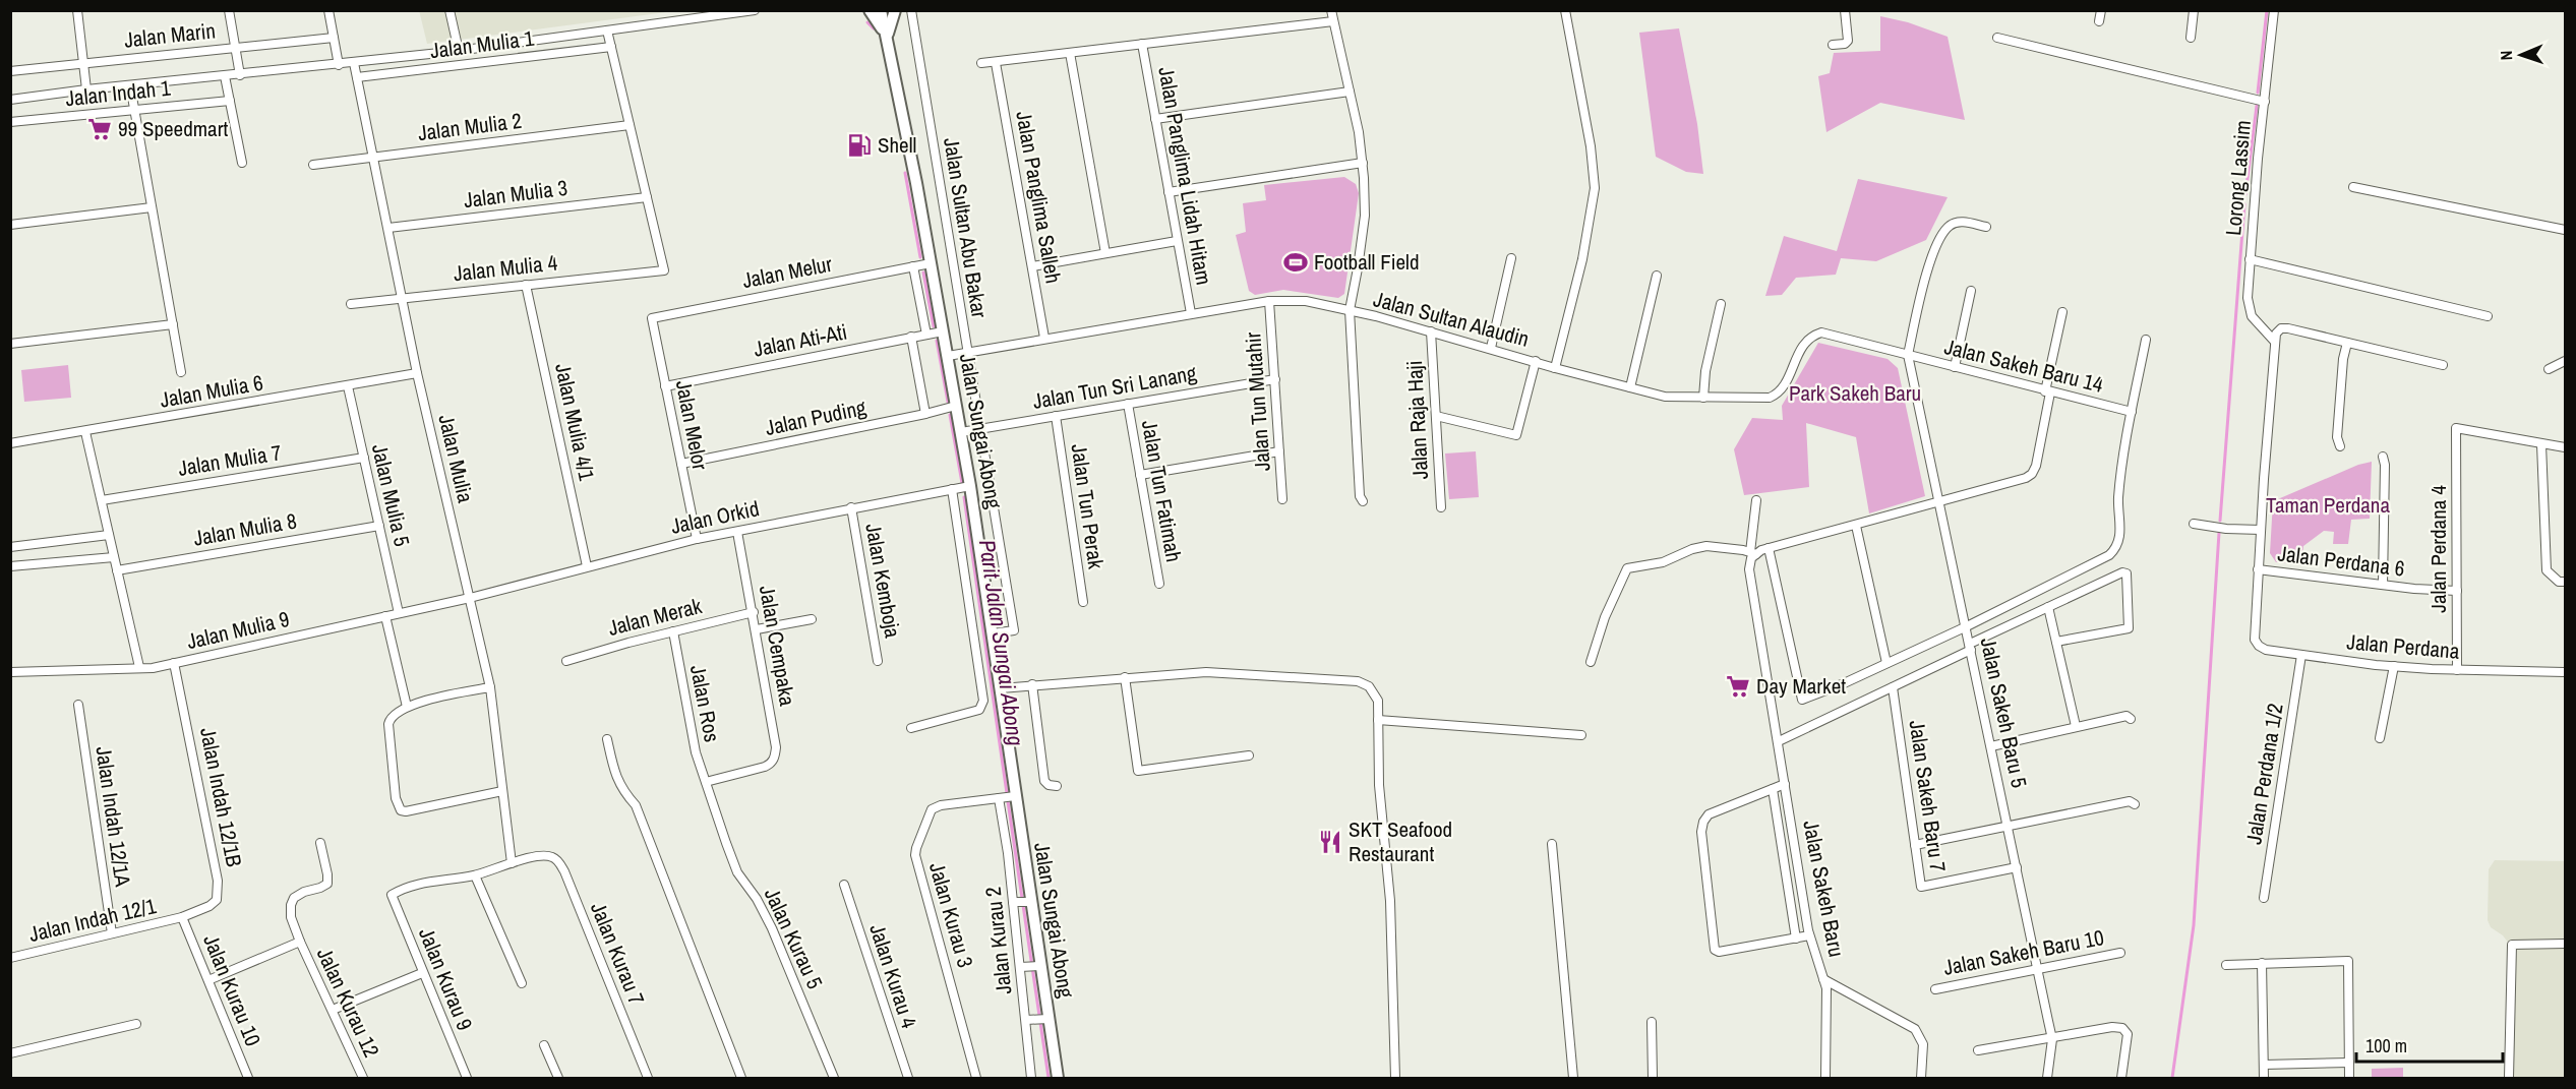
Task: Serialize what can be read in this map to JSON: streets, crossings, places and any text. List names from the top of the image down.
{
  "streets": {
    "street": [
      "Jalan Marin",
      "Jalan Mulia 1",
      "Jalan Indah 1",
      "Jalan Mulia 2",
      "Jalan Panglima Lidah Hitam",
      "Lorong Lassim",
      "Jalan Mulia 3",
      "Jalan Panglima Salleh",
      "Jalan Sultan Abu Bakar",
      "Jalan Mulia 4",
      "Jalan Melur",
      "Jalan Sultan Alaudin",
      "Jalan Ati-Ati",
      "Jalan Sakeh Baru 14",
      "Jalan Tun Sri Lanang",
      "Jalan Mulia 6",
      "Jalan Tun Mutahir",
      "Jalan Puding",
      "Jalan Raja Haji",
      "Jalan Mulia 4/1",
      "Jalan Melor",
      "Jalan Sungai Abong",
      "Jalan Mulia",
      "Jalan Mulia 7",
      "Jalan Tun Fatimah",
      "Jalan Mulia 5",
      "Jalan Tun Perak",
      "Jalan Orkid",
      "Jalan Mulia 8",
      "Jalan Perdana 4",
      "Jalan Perdana 6",
      "Jalan Kemboja",
      "Jalan Merak",
      "Jalan Mulia 9",
      "Jalan Cempaka",
      "Jalan Perdana",
      "Jalan Ros",
      "Jalan Sakeh Baru 5",
      "Jalan Perdana 1/2",
      "Jalan Sakeh Baru 7",
      "Jalan Indah 12/1B",
      "Jalan Indah 12/1A",
      "Jalan Sakeh Baru",
      "Jalan Kurau 3",
      "Jalan Indah 12/1",
      "Jalan Kurau 5",
      "Jalan Kurau 2",
      "Jalan Sakeh Baru 10",
      "Jalan Kurau 7",
      "Jalan Kurau 4",
      "Jalan Kurau 9",
      "Jalan Kurau 10",
      "Jalan Kurau 12"
    ]
  },
  "crossings": [
    ["Jalan Mulia 1", "Jalan Mulia"],
    ["Jalan Mulia 2", "Jalan Mulia"],
    ["Jalan Panglima Lidah Hitam", "Jalan Sultan Alaudin"],
    ["Jalan Mulia 3", "Jalan Mulia 4"],
    ["Jalan Mulia 3", "Jalan Mulia"],
    ["Jalan Panglima Salleh", "Jalan Sultan Alaudin"],
    ["Jalan Sultan Abu Bakar", "Jalan Sultan Alaudin"],
    ["Jalan Sultan Abu Bakar", "Jalan Tun Sri Lanang"],
    ["Jalan Sultan Abu Bakar", "Jalan Sungai Abong"],
    ["Jalan Mulia 4", "Jalan Mulia 4/1"],
    ["Jalan Mulia 4", "Jalan Mulia"],
    ["Jalan Melur", "Jalan Melor"],
    ["Jalan Melur", "Jalan Sungai Abong"],
    ["Jalan Sultan Alaudin", "Jalan Sakeh Baru 14"],
    ["Jalan Sultan Alaudin", "Jalan Tun Mutahir"],
    ["Jalan Sultan Alaudin", "Jalan Raja Haji"],
    ["Jalan Sultan Alaudin", "Jalan Sungai Abong"],
    ["Jalan Sultan Alaudin", "Jalan Sakeh Baru 5"],
    ["Jalan Ati-Ati", "Jalan Melor"],
    ["Jalan Ati-Ati", "Jalan Sungai Abong"],
    ["Jalan Sakeh Baru 14", "Jalan Sakeh Baru 5"],
    ["Jalan Tun Sri Lanang", "Jalan Tun Mutahir"],
    ["Jalan Tun Sri Lanang", "Jalan Sungai Abong"],
    ["Jalan Tun Sri Lanang", "Jalan Tun Fatimah"],
    ["Jalan Tun Sri Lanang", "Jalan Tun Perak"],
    ["Jalan Mulia 6", "Jalan Mulia"],
    ["Jalan Mulia 6", "Jalan Mulia 5"],
    ["Jalan Puding", "Jalan Melor"],
    ["Jalan Puding", "Jalan Sungai Abong"],
    ["Jalan Mulia 4/1", "Jalan Orkid"],
    ["Jalan Melor", "Jalan Orkid"],
    ["Jalan Sungai Abong", "Jalan Orkid"],
    ["Jalan Sungai Abong", "Jalan Kurau 3"],
    ["Jalan Sungai Abong", "Jalan Kurau 2"],
    ["Jalan Mulia", "Jalan Orkid"],
    ["Jalan Mulia", "Jalan Mulia 9"],
    ["Jalan Mulia", "Jalan Kurau 7"],
    ["Jalan Mulia 7", "Jalan Mulia 5"],
    ["Jalan Mulia 5", "Jalan Mulia 8"],
    ["Jalan Mulia 5", "Jalan Mulia 9"],
    ["Jalan Orkid", "Jalan Kemboja"],
    ["Jalan Orkid", "Jalan Mulia 9"],
    ["Jalan Orkid", "Jalan Cempaka"],
    ["Jalan Perdana 4", "Jalan Perdana 6"],
    ["Jalan Perdana 4", "Jalan Perdana"],
    ["Jalan Perdana 6", "Jalan Perdana"],
    ["Jalan Merak", "Jalan Cempaka"],
    ["Jalan Merak", "Jalan Ros"],
    ["Jalan Mulia 9", "Jalan Indah 12/1B"],
    ["Jalan Cempaka", "Jalan Ros"],
    ["Jalan Cempaka", "Jalan Kurau 5"],
    ["Jalan Perdana", "Jalan Perdana 1/2"],
    ["Jalan Ros", "Jalan Kurau 5"],
    ["Jalan Sakeh Baru 5", "Jalan Sakeh Baru 7"],
    ["Jalan Sakeh Baru 5", "Jalan Sakeh Baru 10"],
    ["Jalan Indah 12/1B", "Jalan Indah 12/1"],
    ["Jalan Indah 12/1B", "Jalan Kurau 10"],
    ["Jalan Indah 12/1A", "Jalan Indah 12/1"],
    ["Jalan Kurau 3", "Jalan Kurau 2"],
    ["Jalan Indah 12/1", "Jalan Kurau 10"]
  ],
  "water": ["Parit Jalan Sungai Abong"],
  "parks": ["Park Sakeh Baru", "Taman Perdana"],
  "places": {
    "supermarket": ["99 Speedmart", "Day Market"],
    "fuel station": ["Shell"],
    "sports": ["Football Field"],
    "restaurant": ["SKT Seafood Restaurant"]
  },
  "scale_bar": "100 m",
  "north": "left"
}
